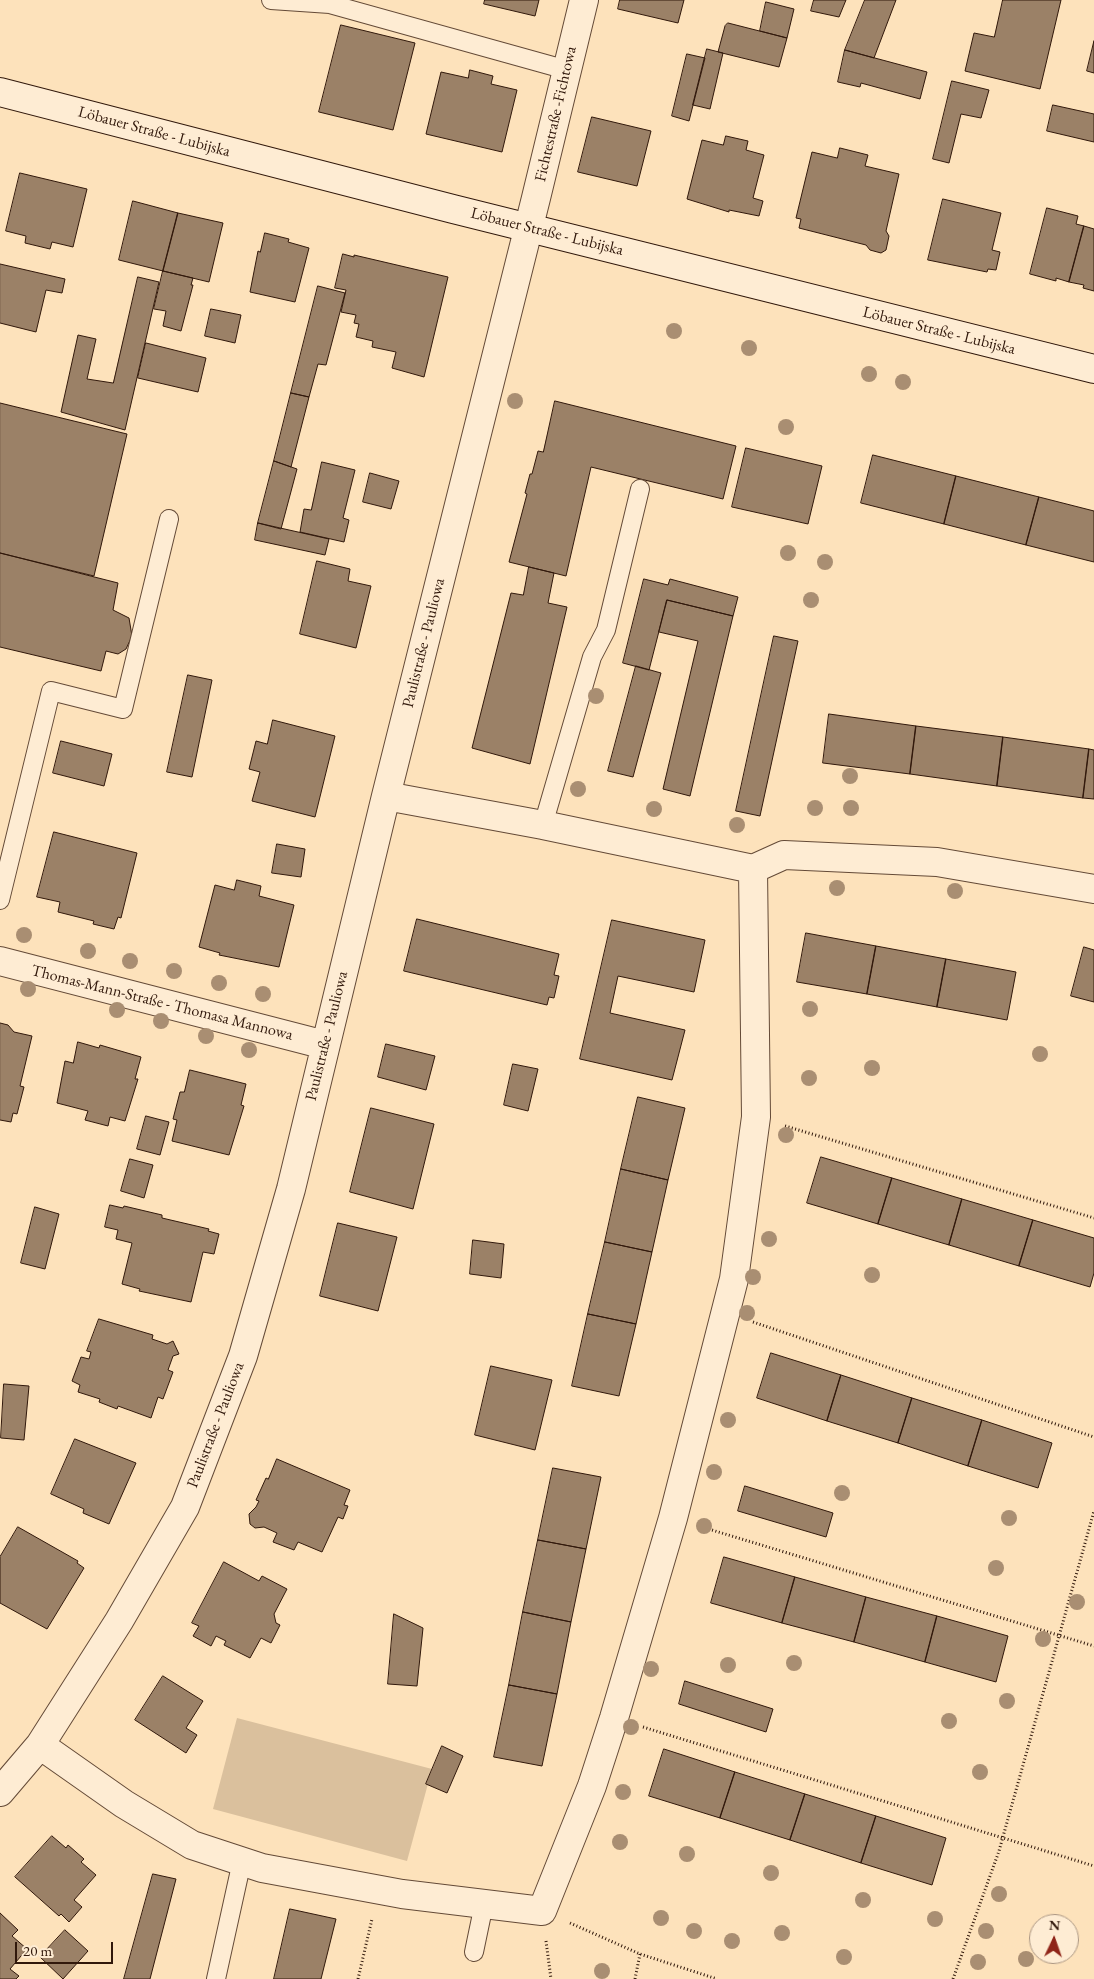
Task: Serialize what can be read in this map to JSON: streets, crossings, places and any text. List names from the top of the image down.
{
  "streets": {
    "street": [
      "Fichtestraße -Fichtowa",
      "Löbauer Straße - Lubijska",
      "Paulistraße - Pauliowa",
      "Thomas-Mann-Straße - Thomasa Mannowa"
    ]
  },
  "crossings": [
    ["Fichtestraße -Fichtowa", "Löbauer Straße - Lubijska"],
    ["Fichtestraße -Fichtowa", "Paulistraße - Pauliowa"],
    ["Löbauer Straße - Lubijska", "Paulistraße - Pauliowa"],
    ["Paulistraße - Pauliowa", "Thomas-Mann-Straße - Thomasa Mannowa"]
  ],
  "scale_bar": "20 m",
  "north": "top"
}
